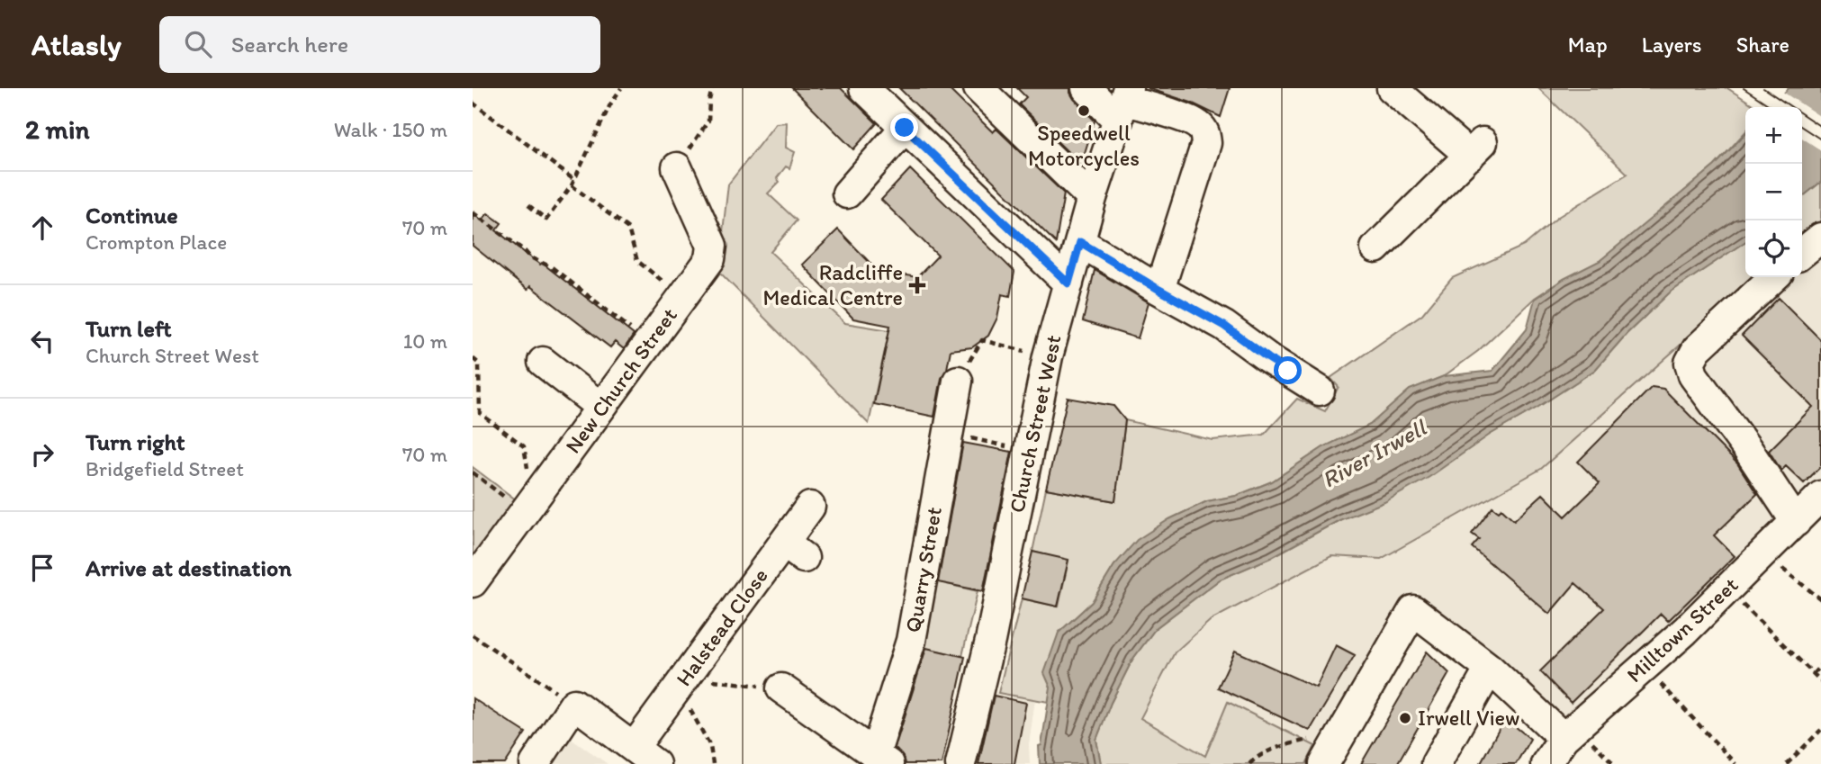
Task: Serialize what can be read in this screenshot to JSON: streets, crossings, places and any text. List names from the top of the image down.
{
  "streets": {
    "street": [
      "New Church Street",
      "Church Street West",
      "Quarry Street",
      "Halstead Close",
      "Milltown Street"
    ]
  },
  "water": ["River Irwell"],
  "places": {
    "other": ["Speedwell Motorcycles", "Irwell View"],
    "health": ["Radcliffe Medical Centre"]
  },
  "page": {
    "header": "Atlasly",
    "search": "Search here",
    "nav": ["Map", "Layers", "Share"],
    "heading": ["2 min", "Walk · 150 m"],
    "map_buttons": ["+", "−"],
    "list": [
      ["Continue", "Crompton Place", "70 m"],
      ["Turn left", "Church Street West", "10 m"],
      ["Turn right", "Bridgefield Street", "70 m"],
      "Arrive at destination"
    ]
  }
}
